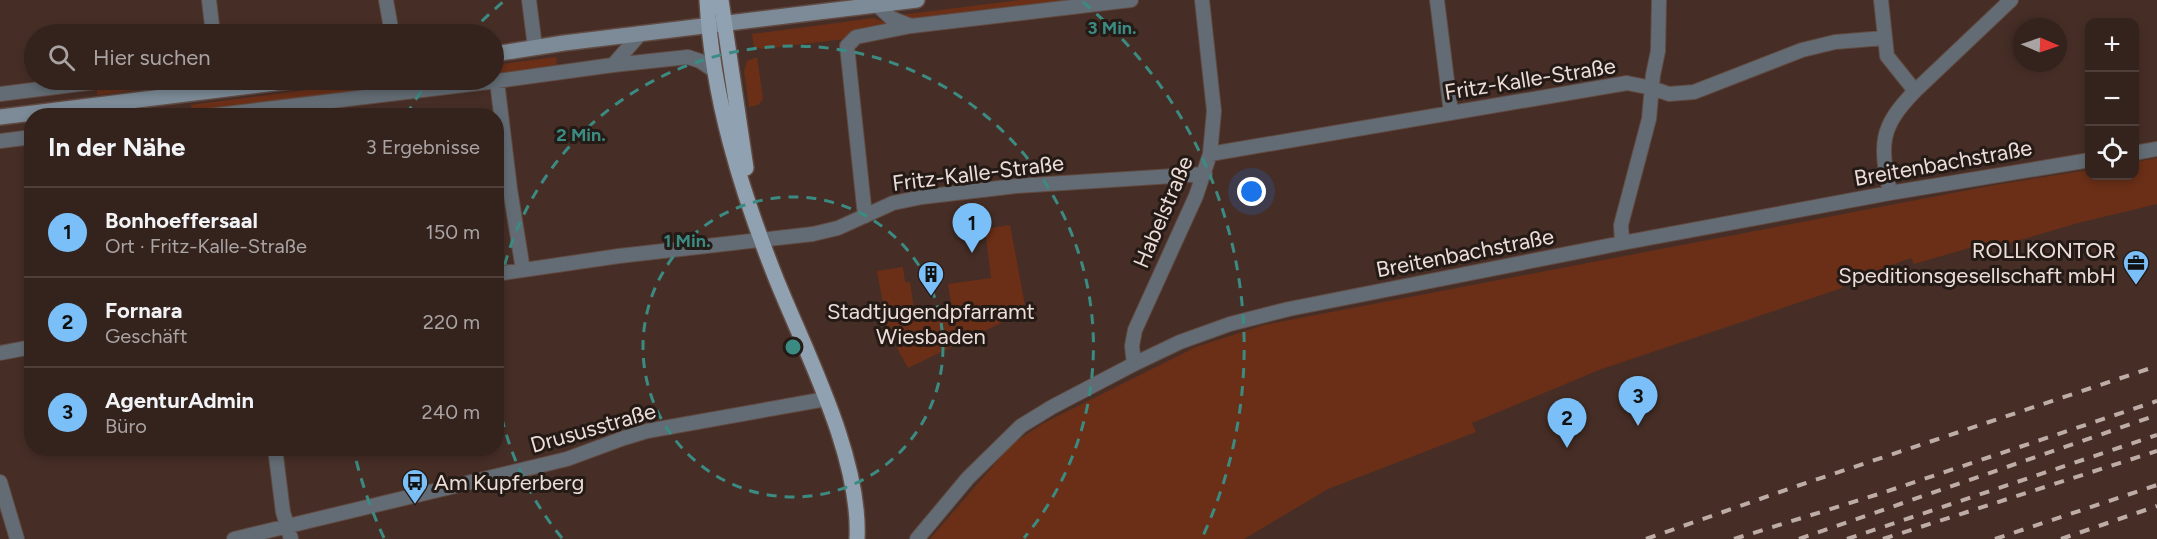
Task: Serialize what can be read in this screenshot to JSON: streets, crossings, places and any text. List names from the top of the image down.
{
  "streets": {
    "street": [
      "Fritz-Kalle-Straße",
      "Breitenbachstraße",
      "Habelstraße",
      "Drususstraße"
    ]
  },
  "crossings": [
    ["Fritz-Kalle-Straße", "Habelstraße"],
    ["Breitenbachstraße", "Habelstraße"]
  ],
  "places": {
    "office": ["ROLLKONTOR Speditionsgesellschaft mbH"],
    "building": ["Stadtjugendpfarramt Wiesbaden"],
    "bus stop": ["Am Kupferberg"]
  },
  "north": "right",
  "page": {
    "map_buttons": ["+", "−"],
    "search": "Hier suchen",
    "heading": ["In der Nähe", "3 Ergebnisse"],
    "list": [
      {
        "mark": "1",
        "name": "Bonhoeffersaal",
        "note": "Ort · Fritz-Kalle-Straße",
        "value": "150 m"
      },
      {
        "mark": "2",
        "name": "Fornara",
        "note": "Geschäft",
        "value": "220 m"
      },
      {
        "mark": "3",
        "name": "AgenturAdmin",
        "note": "Büro",
        "value": "240 m"
      }
    ],
    "pins": ["1", "3", "2"]
  },
  "rings": ["3 Min.", "2 Min.", "1 Min."]
}
